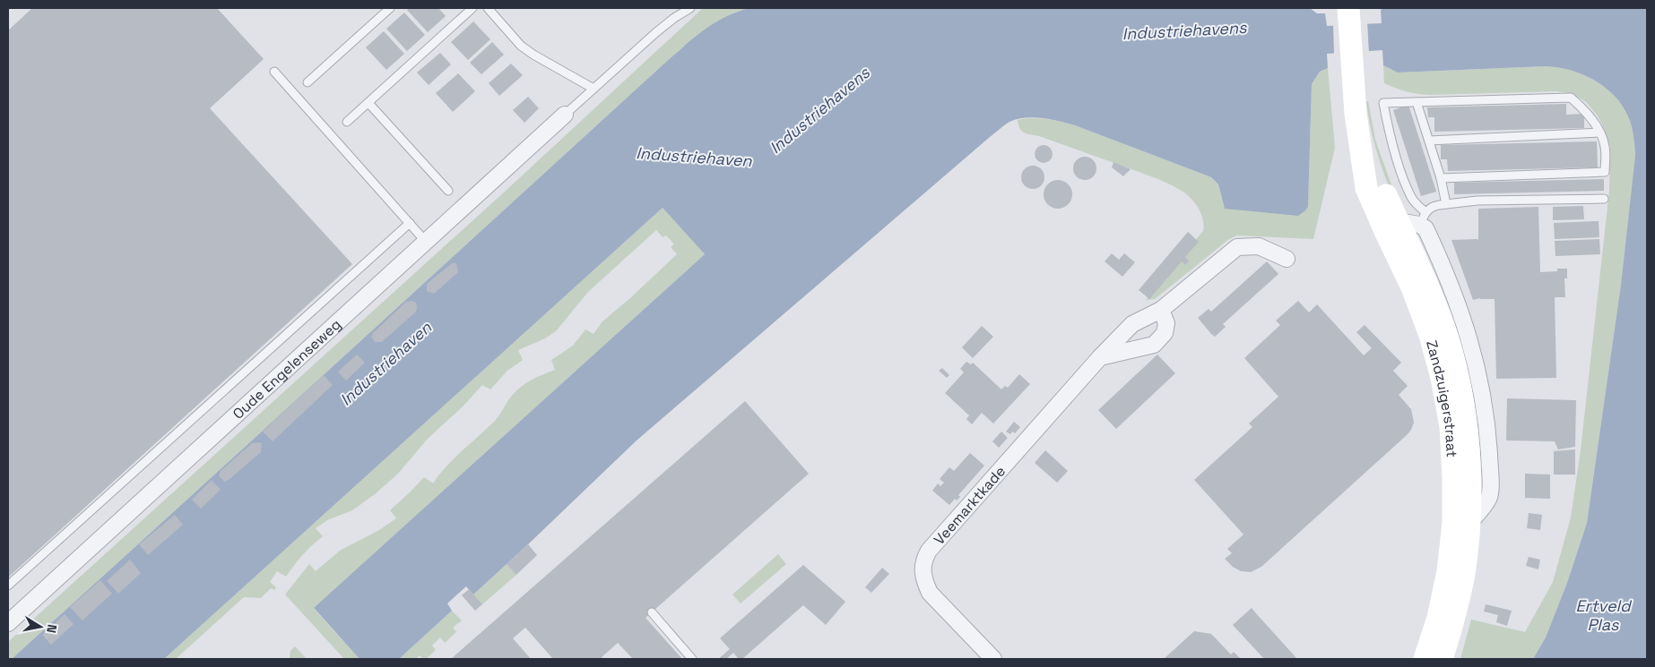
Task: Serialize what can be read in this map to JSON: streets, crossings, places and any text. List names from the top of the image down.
{
  "streets": {
    "main road": ["Zandzuigerstraat"],
    "street": ["Oude Engelenseweg", "Veemarktkade"]
  },
  "water": ["Industriehavens", "Industriehaven", "Ertveld Plas"],
  "north": "right"
}
